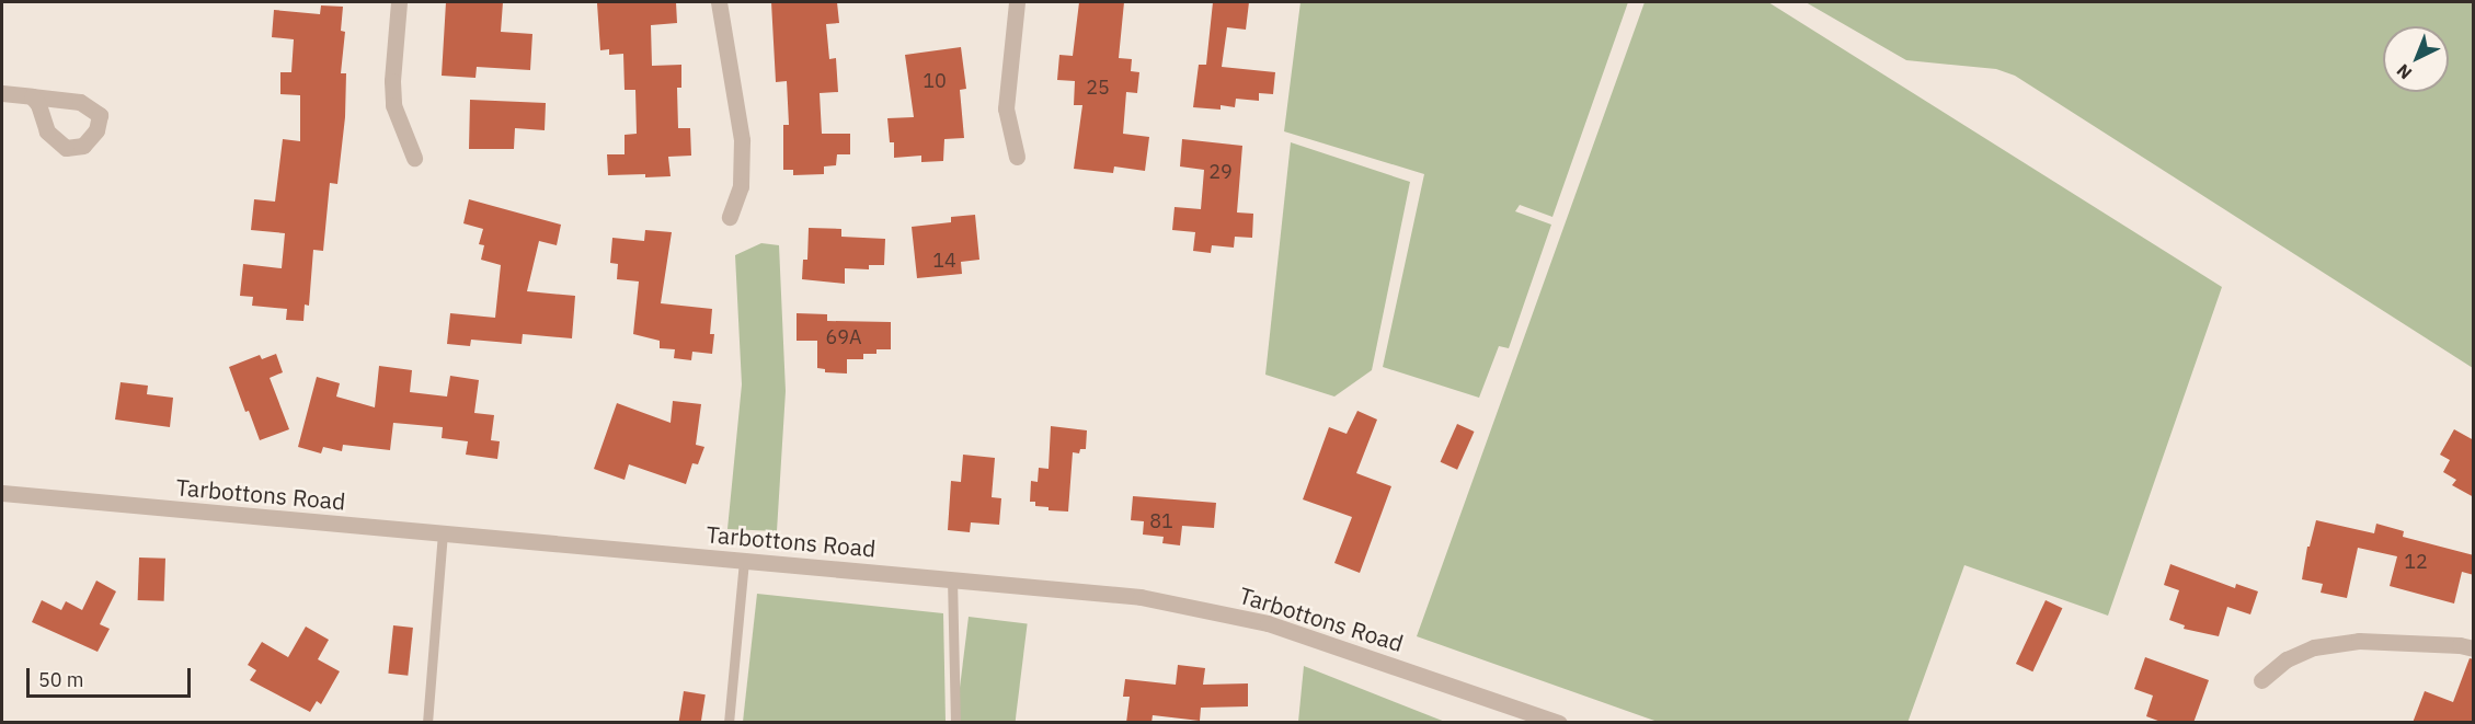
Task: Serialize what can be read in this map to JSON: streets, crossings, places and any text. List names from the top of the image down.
{
  "streets": {
    "street": ["Tarbottons Road"]
  },
  "house_numbers": [
    "10",
    "25",
    "29",
    "14",
    "69A",
    "81",
    "12"
  ],
  "scale_bar": "50 m",
  "north": "bottom left"
}
